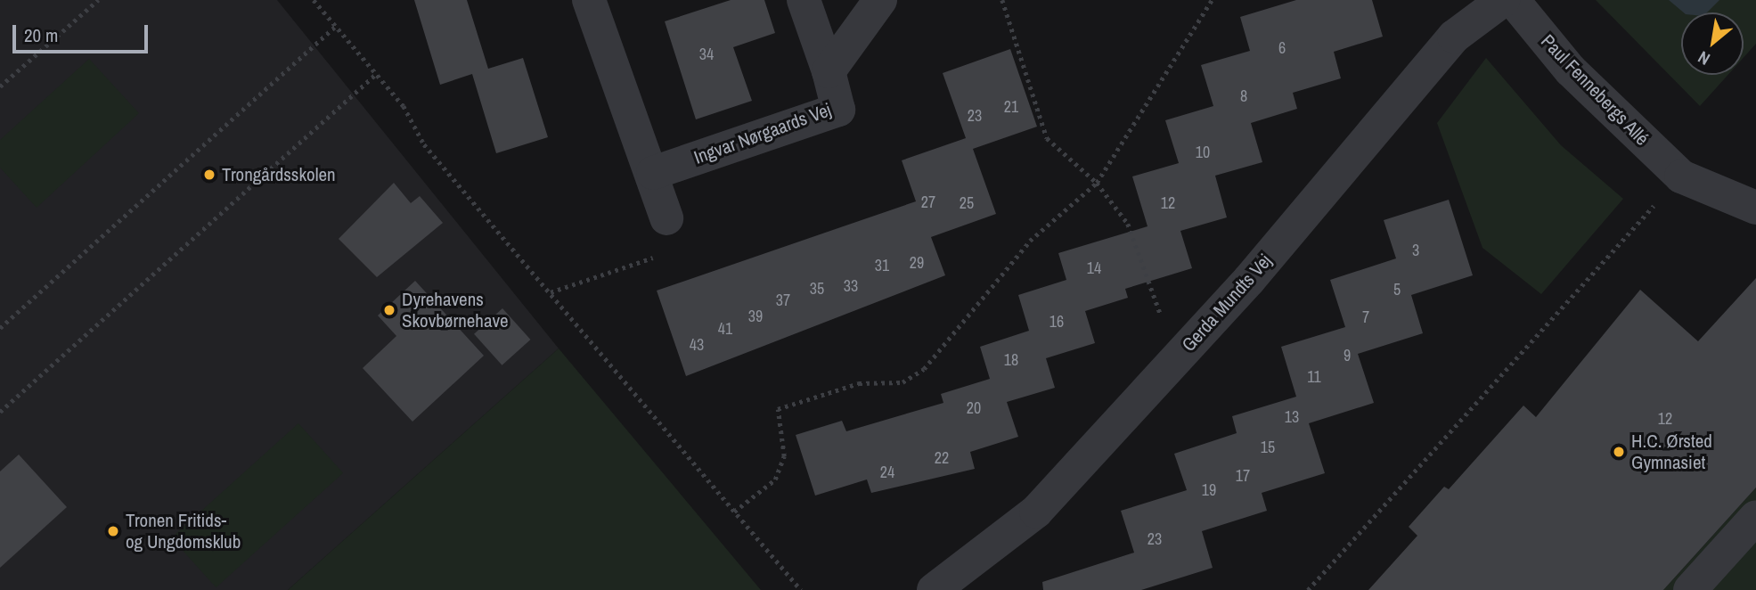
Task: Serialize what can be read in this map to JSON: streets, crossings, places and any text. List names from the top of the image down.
{
  "streets": {
    "street": ["Paul Fennebergs Allé", "Ingvar Nørgaards Vej", "Gerda Mundts Vej"]
  },
  "places": [
    "Trongårdsskolen",
    "Dyrehavens Skovbørnehave",
    "H.C. Ørsted Gymnasiet",
    "Tronen Fritids- og Ungdomsklub"
  ],
  "house_numbers": [
    "6",
    "34",
    "8",
    "21",
    "23",
    "10",
    "27",
    "25",
    "12",
    "3",
    "29",
    "31",
    "14",
    "33",
    "35",
    "5",
    "37",
    "39",
    "7",
    "16",
    "41",
    "43",
    "9",
    "18",
    "11",
    "20",
    "13",
    "12",
    "15",
    "22",
    "24",
    "17",
    "19",
    "23"
  ],
  "scale_bar": "20 m",
  "north": "bottom left"
}
